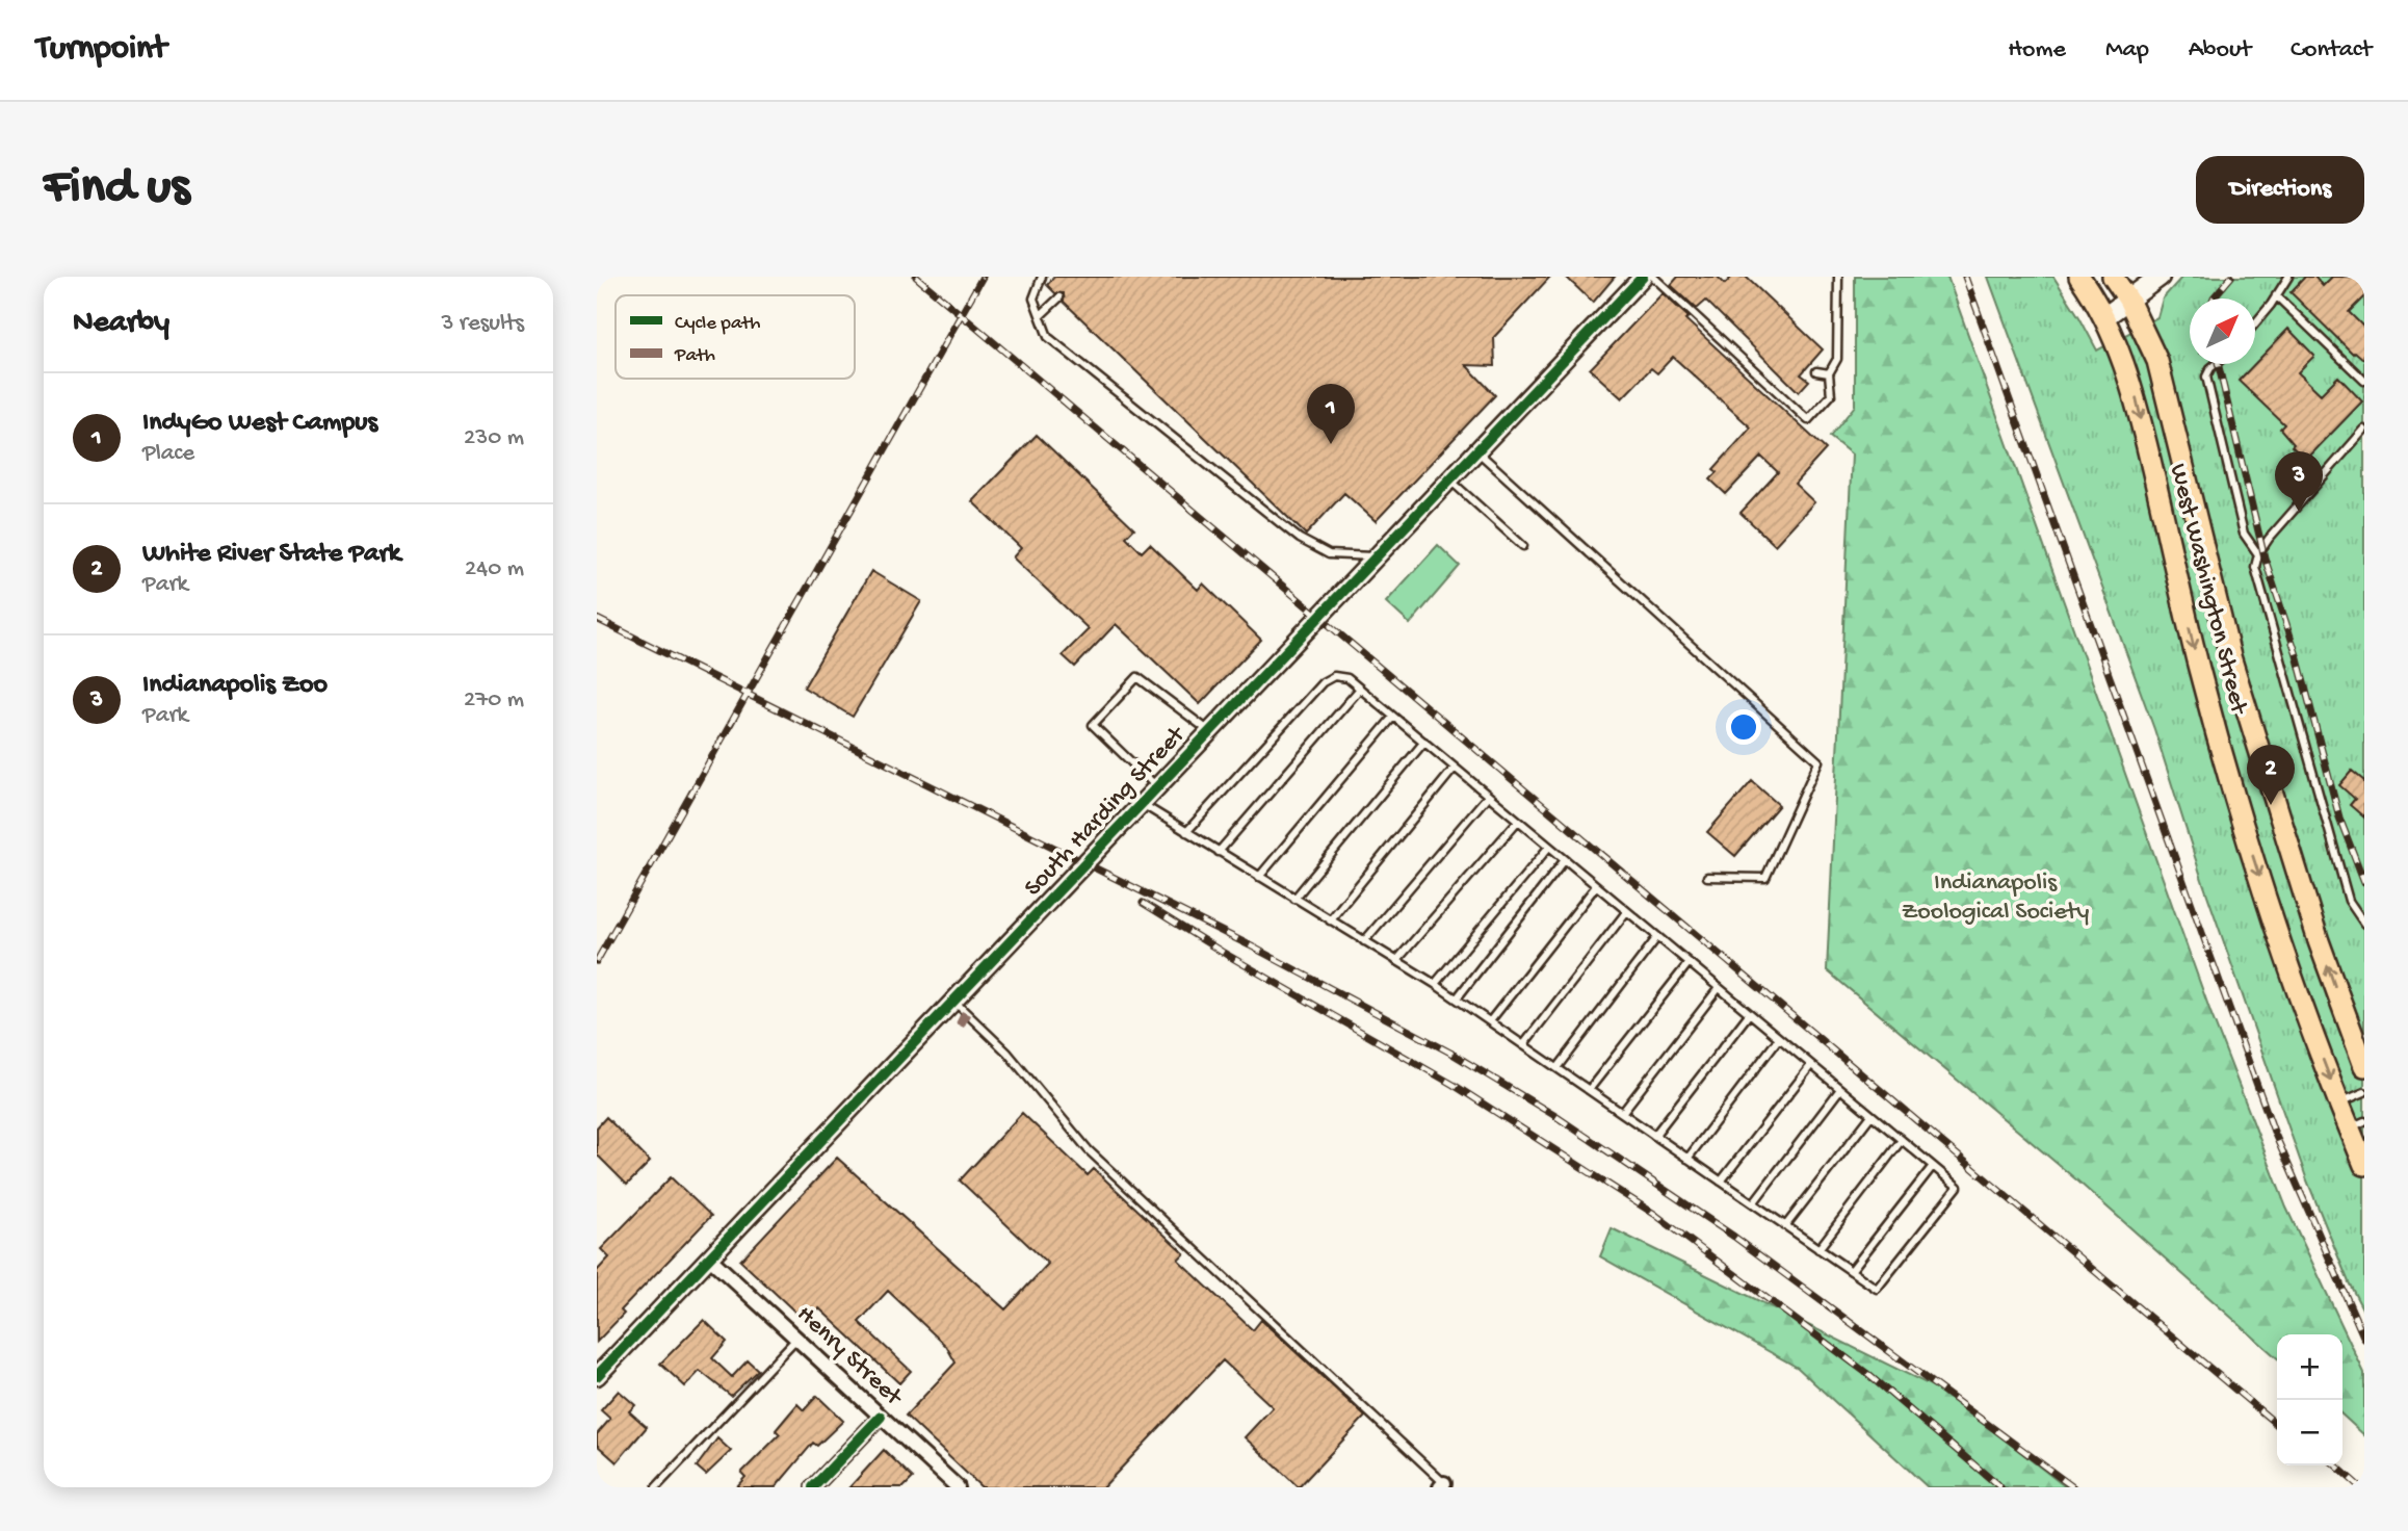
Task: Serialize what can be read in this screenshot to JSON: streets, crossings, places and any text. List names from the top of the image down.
{
  "streets": {
    "main road": ["West Washington Street"],
    "street": ["South Harding Street", "Henry Street"]
  },
  "crossings": [
    ["South Harding Street", "Henry Street"]
  ],
  "parks": ["Indianapolis Zoological Society"],
  "legend": ["Cycle path", "Path"],
  "north": "top right",
  "page": {
    "header": "Turnpoint",
    "nav": [
      "Home",
      "Map",
      "About",
      "Contact"
    ],
    "buttons": "Directions",
    "title": "Find us",
    "heading": ["Nearby", "3 results"],
    "list": [
      {
        "mark": "1",
        "name": "IndyGo West Campus",
        "note": "Place",
        "value": "230 m"
      },
      {
        "mark": "2",
        "name": "White River State Park",
        "note": "Park",
        "value": "240 m"
      },
      {
        "mark": "3",
        "name": "Indianapolis Zoo",
        "note": "Park",
        "value": "270 m"
      }
    ],
    "pins": ["1", "3", "2"],
    "map_buttons": ["+", "−"]
  }
}
